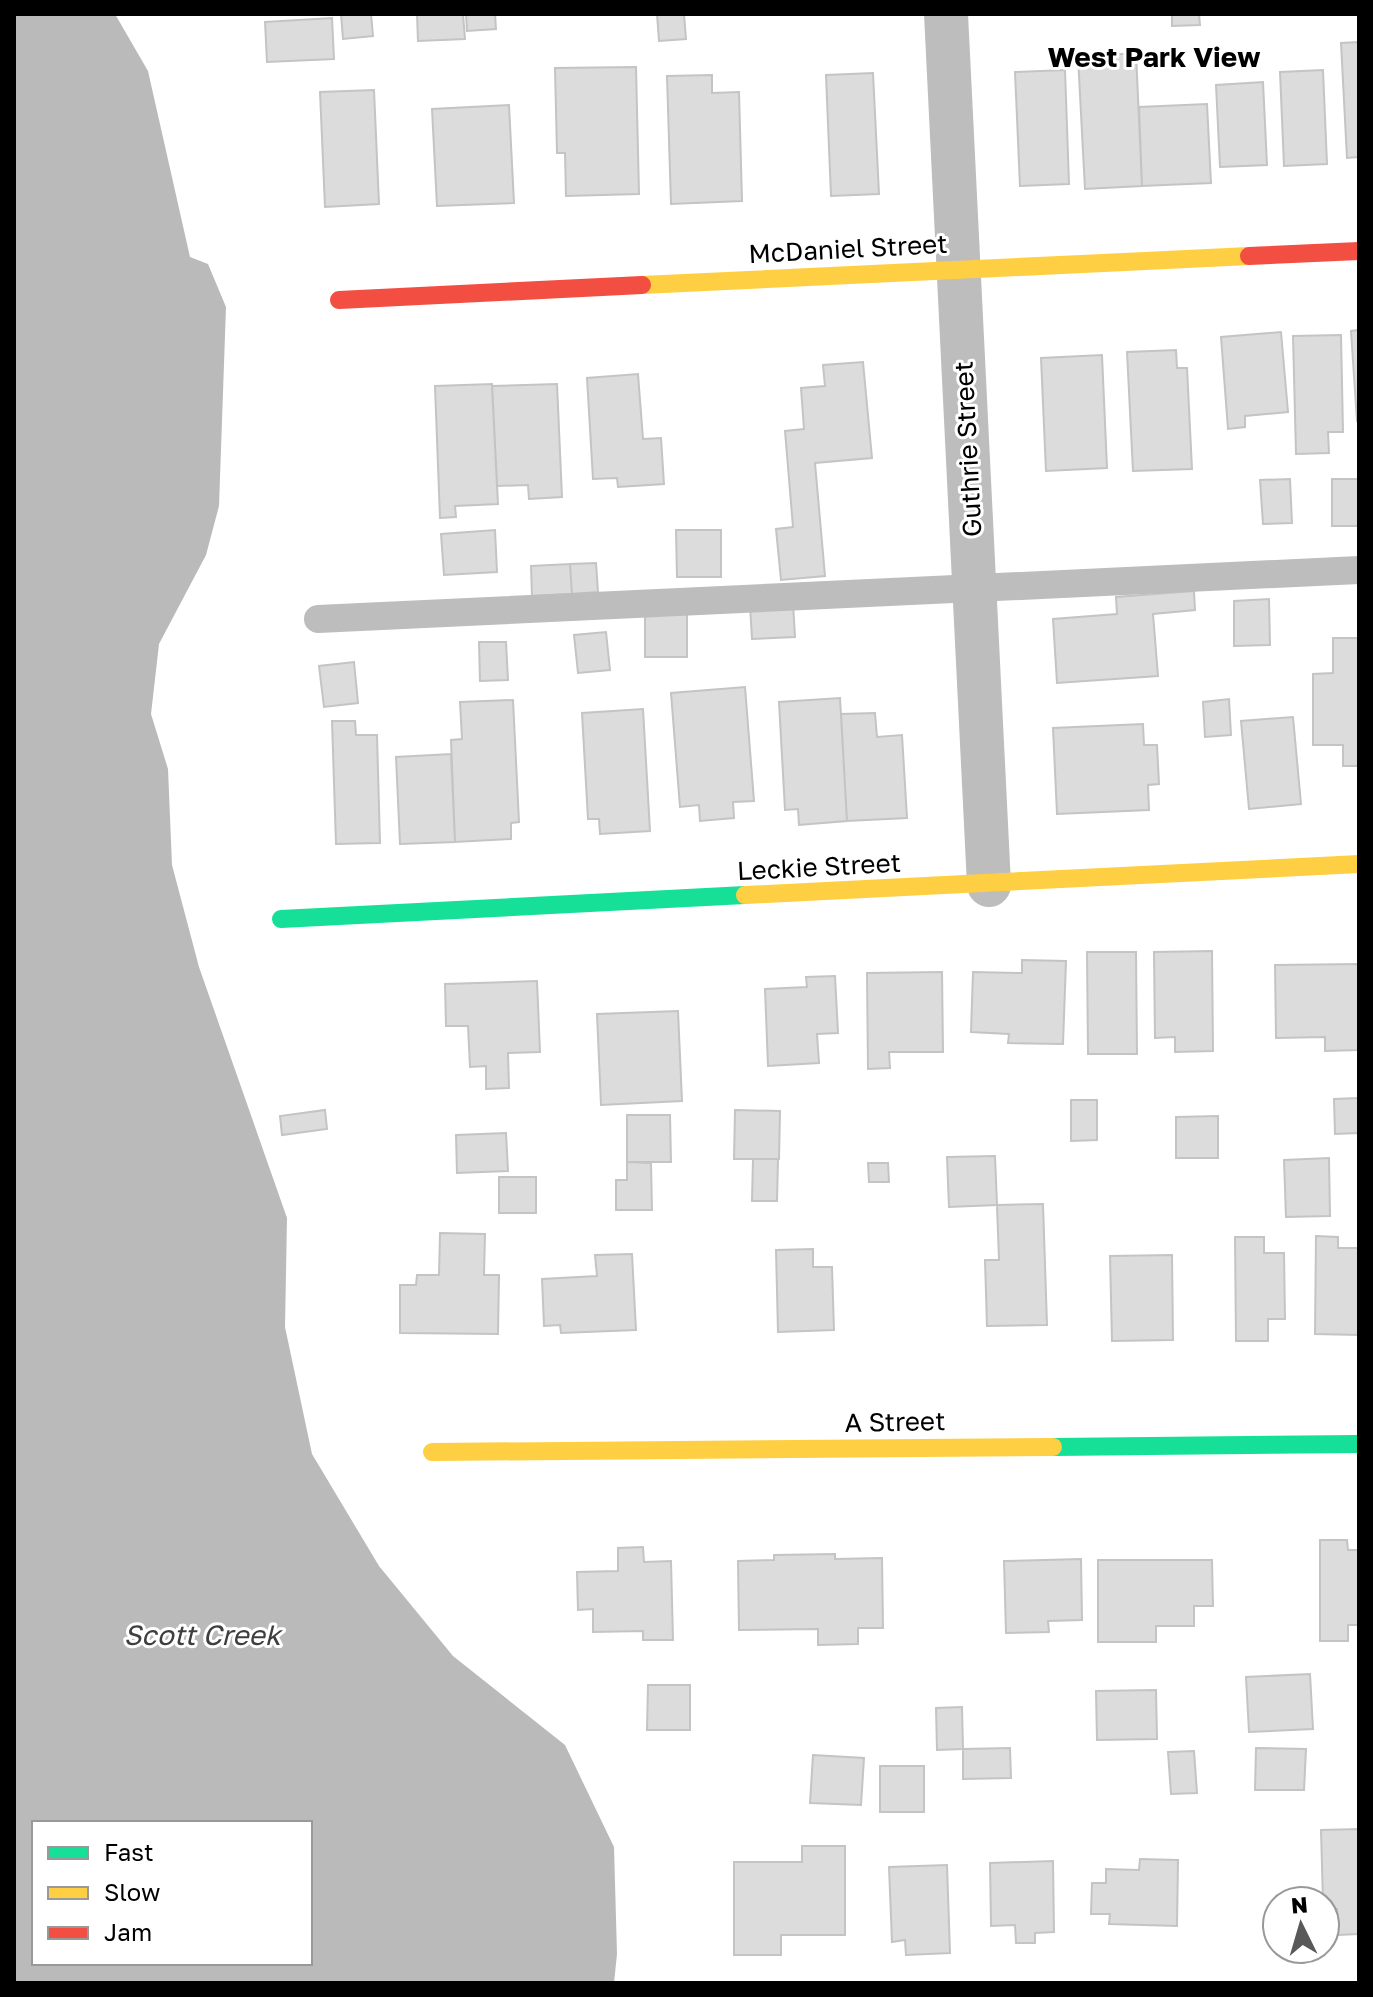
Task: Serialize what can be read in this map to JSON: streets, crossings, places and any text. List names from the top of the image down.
{
  "streets": {
    "street": [
      "McDaniel Street",
      "Guthrie Street",
      "Leckie Street",
      "A Street"
    ]
  },
  "crossings": [
    ["McDaniel Street", "Guthrie Street"],
    ["Guthrie Street", "Leckie Street"]
  ],
  "districts": ["West Park View"],
  "water": ["Scott Creek"],
  "legend": ["Fast", "Slow", "Jam"],
  "north": "top"
}
